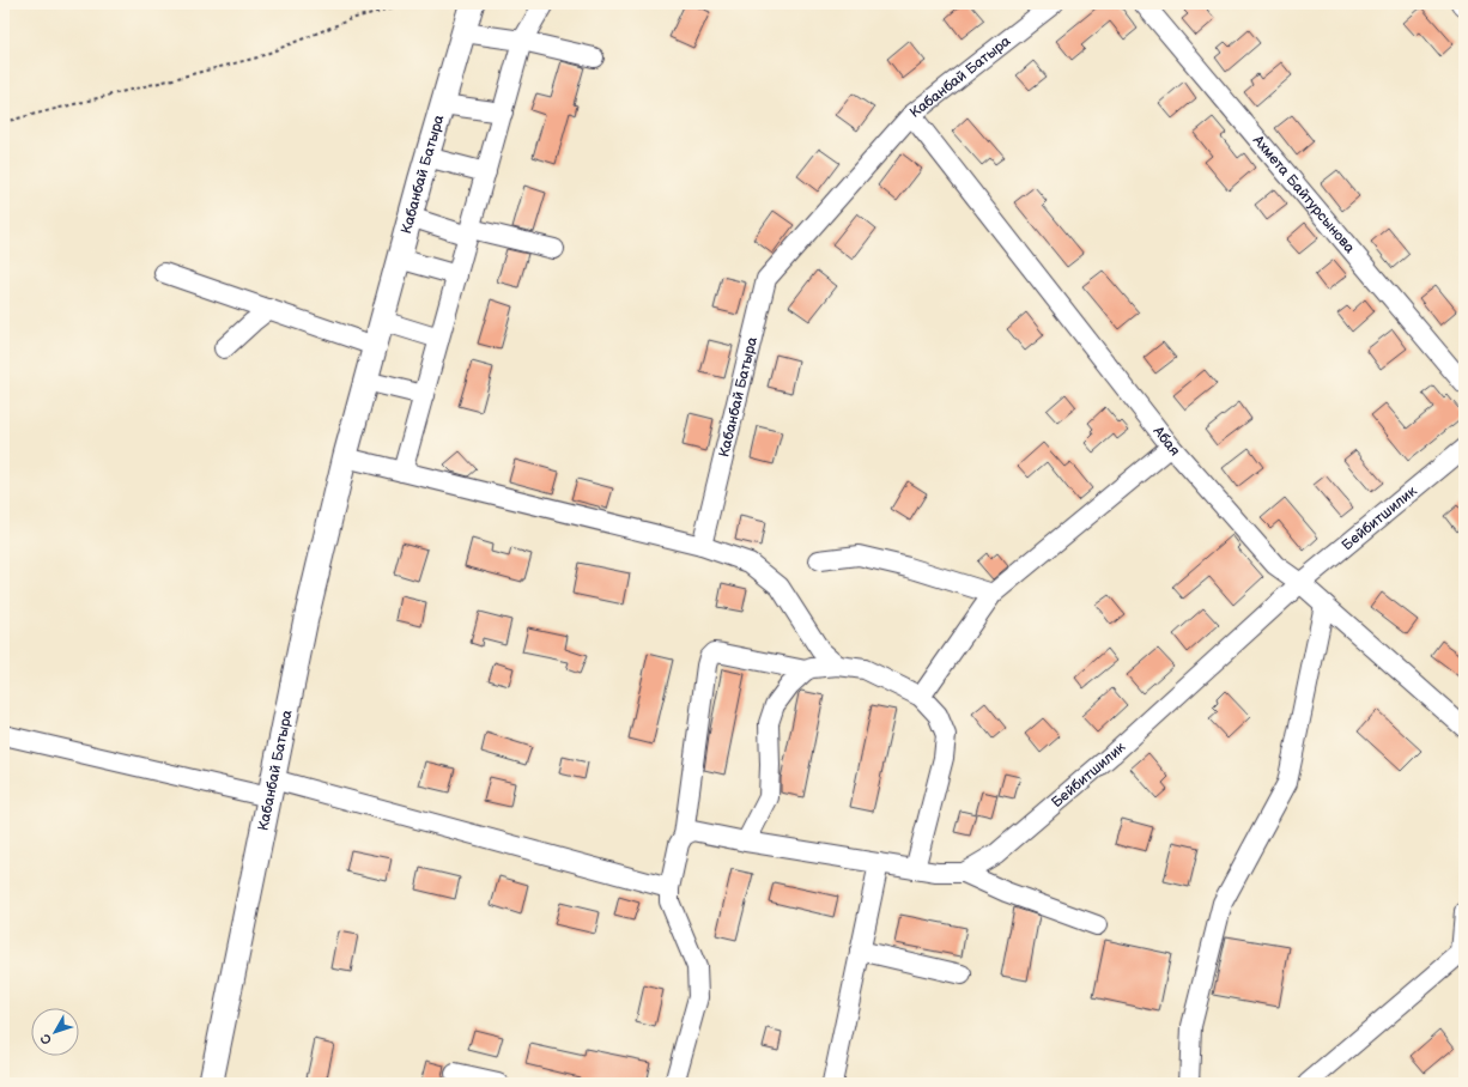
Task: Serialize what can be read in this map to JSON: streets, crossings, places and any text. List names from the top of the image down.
{
  "streets": {
    "main road": ["Кабанбай Батыра"],
    "street": ["Ахмета Байтурсынова", "Абая", "Бейбитшилик"]
  },
  "crossings": [
    ["Кабанбай Батыра", "Абая"],
    ["Абая", "Бейбитшилик"]
  ],
  "north": "bottom left"
}
